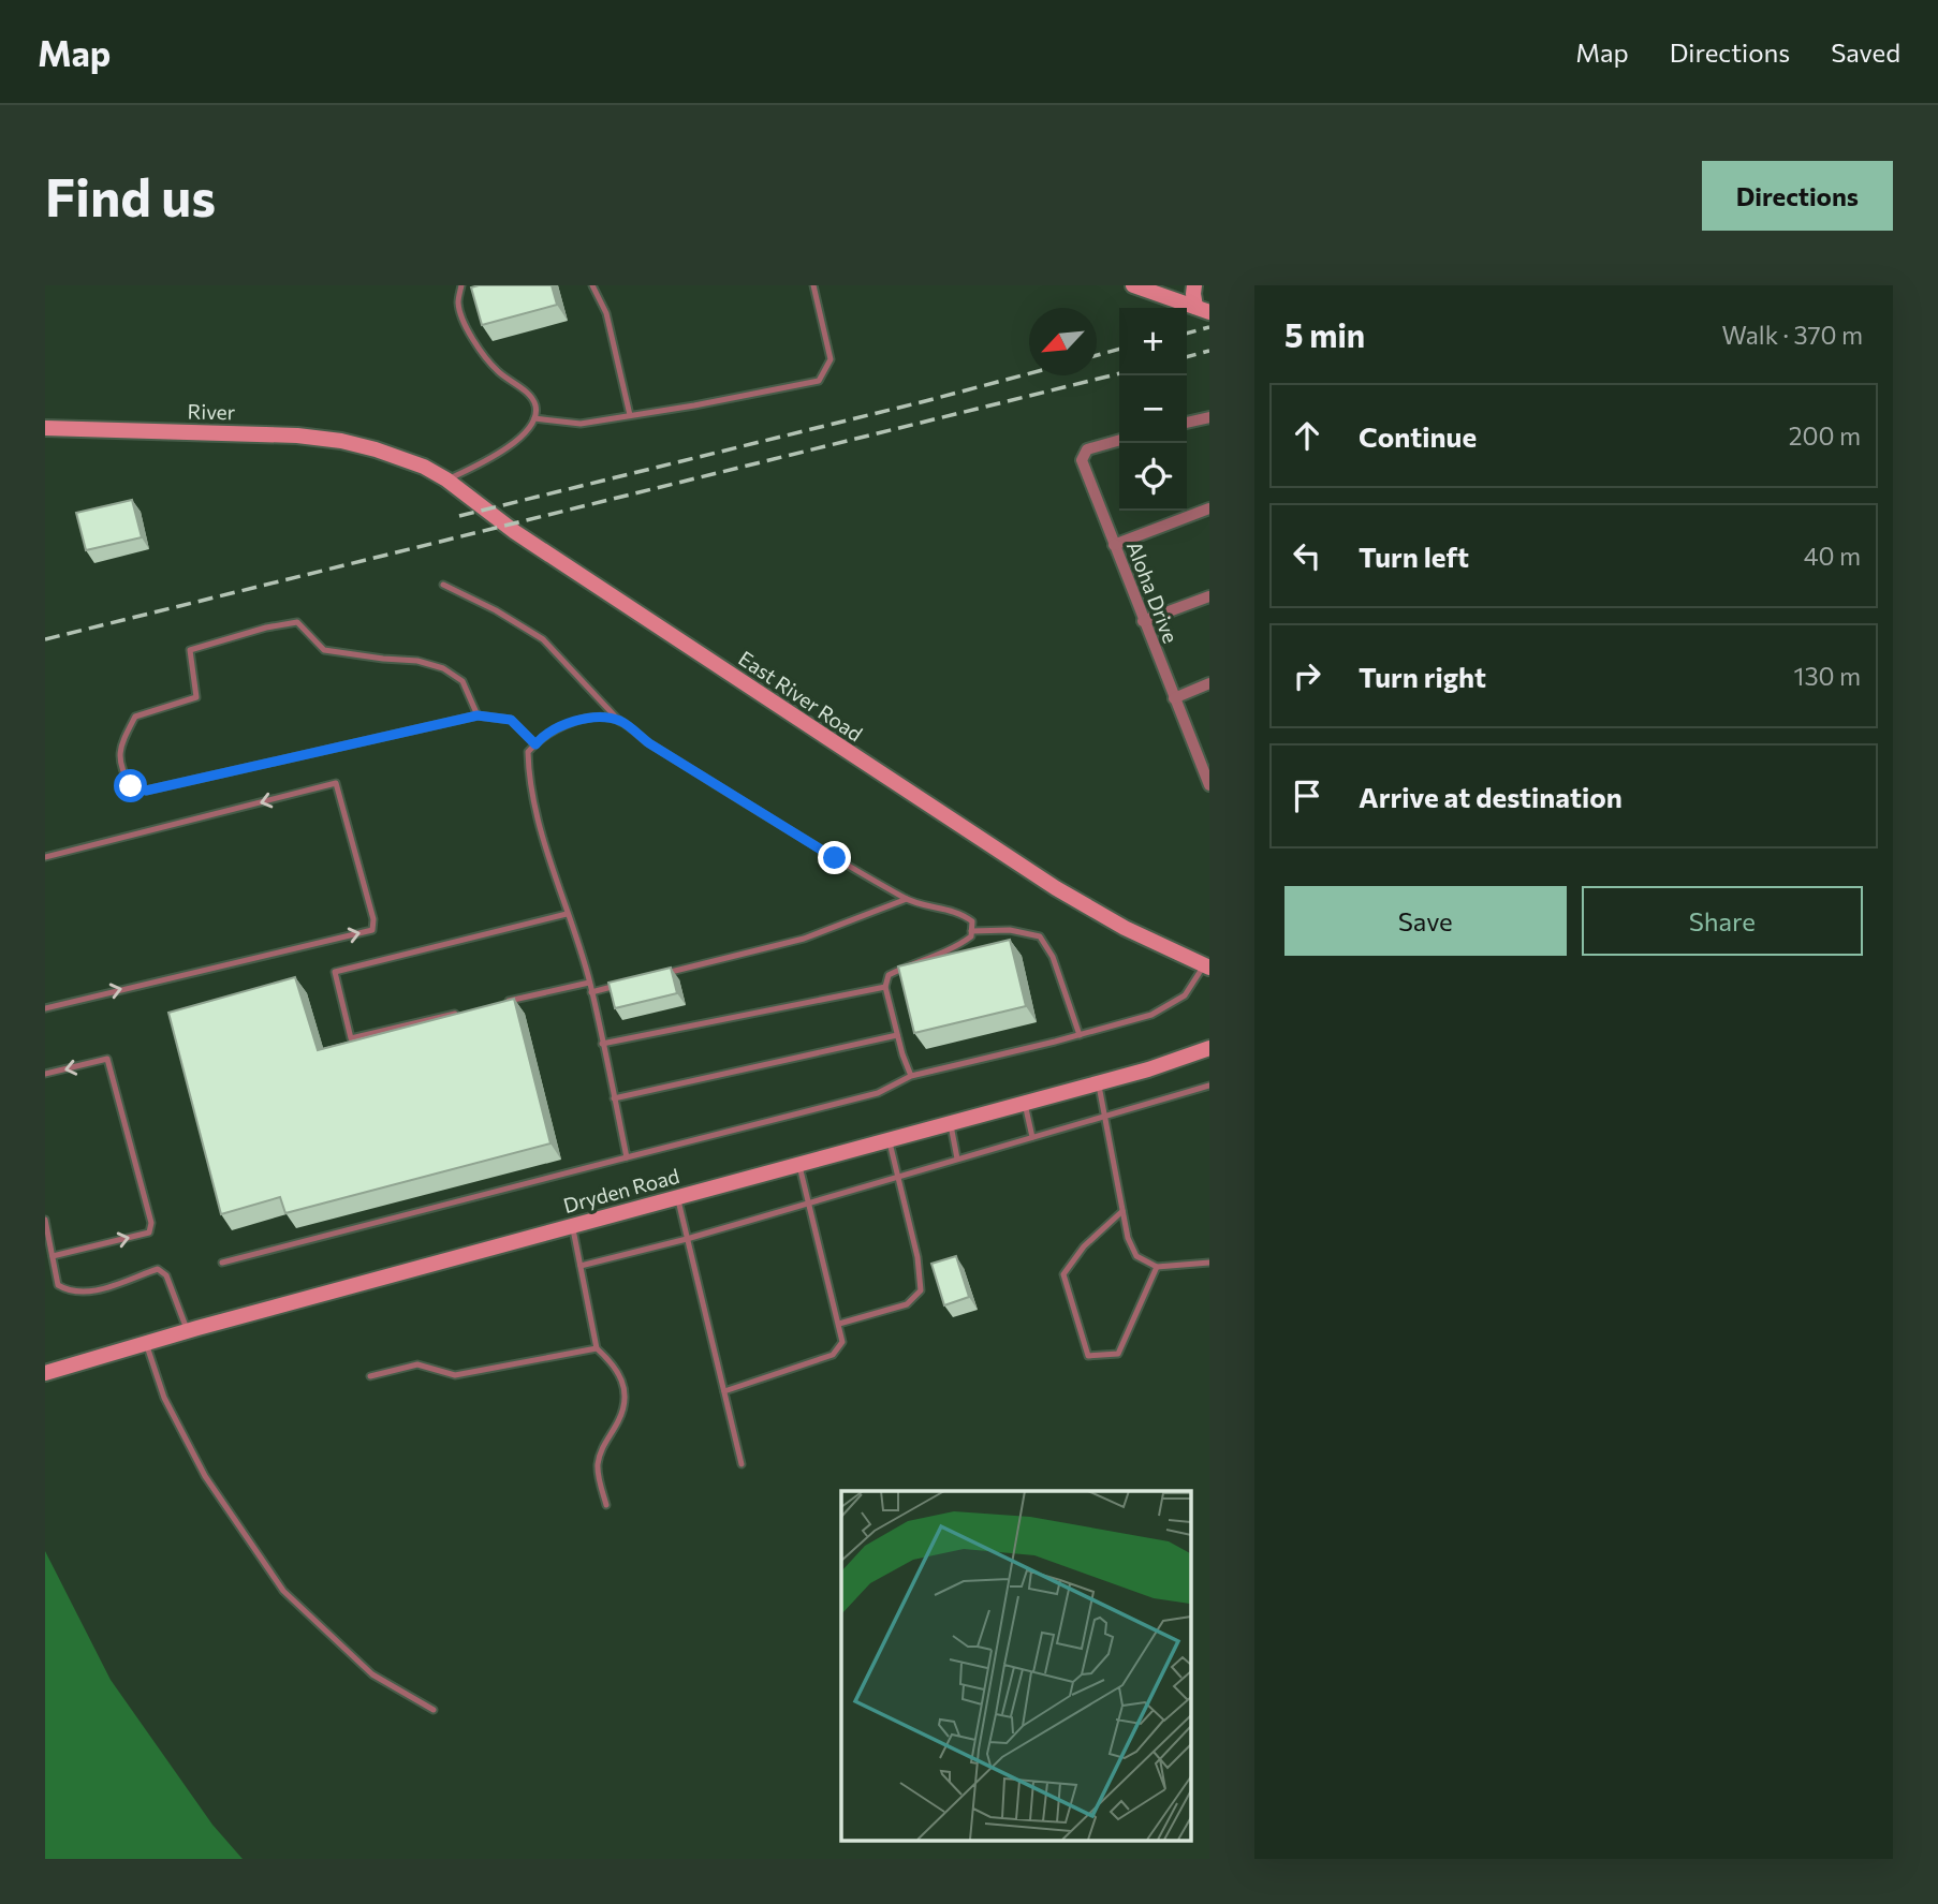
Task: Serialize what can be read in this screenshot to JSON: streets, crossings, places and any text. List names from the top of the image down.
{
  "streets": {
    "street": [
      "River",
      "Aloha Drive",
      "East River Road",
      "Dryden Road"
    ]
  },
  "crossings": [
    ["River", "East River Road"]
  ],
  "north": "bottom left",
  "page": {
    "header": "Map",
    "nav": ["Map", "Directions", "Saved"],
    "buttons": [
      "Directions",
      ["Save", "Share"]
    ],
    "title": "Find us",
    "heading": ["5 min", "Walk · 370 m"],
    "map_buttons": ["+", "−"],
    "list": [
      ["Continue", "200 m"],
      ["Turn left", "40 m"],
      ["Turn right", "130 m"],
      "Arrive at destination"
    ]
  }
}
